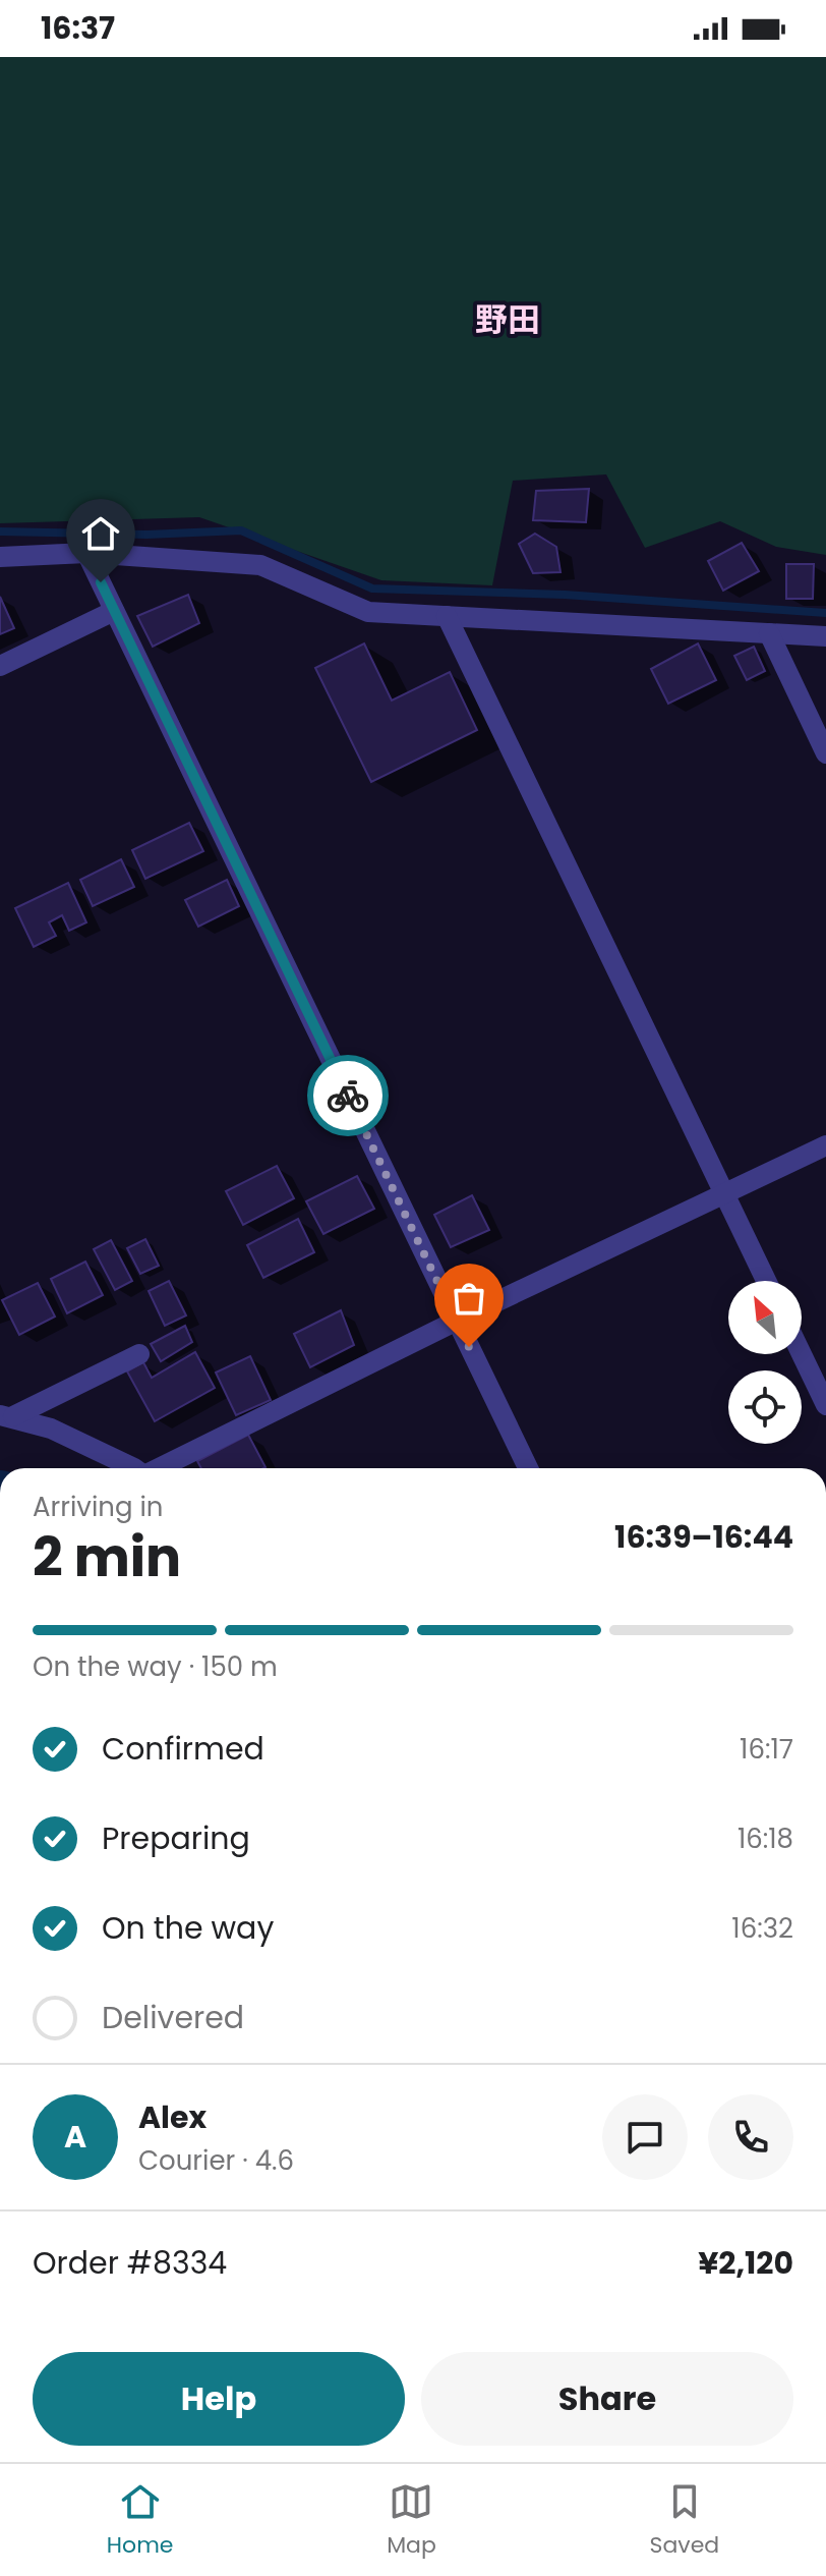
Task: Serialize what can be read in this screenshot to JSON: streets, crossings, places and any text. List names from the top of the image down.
{
  "districts": ["野田"],
  "north": "top left",
  "page": {
    "status": "16:37",
    "heading": ["2 min", "Arriving in", "16:39–16:44"],
    "panel": [
      "Alex",
      "Courier · 4.6",
      "Order #8334",
      "¥2,120"
    ],
    "bar": "On the way · 150 m",
    "list": [
      ["Confirmed", "16:17"],
      ["Preparing", "16:18"],
      ["On the way", "16:32"],
      "Delivered"
    ],
    "round": "A",
    "buttons": ["Help", "Share"],
    "tabs": ["Home", "Map", "Saved"]
  }
}
